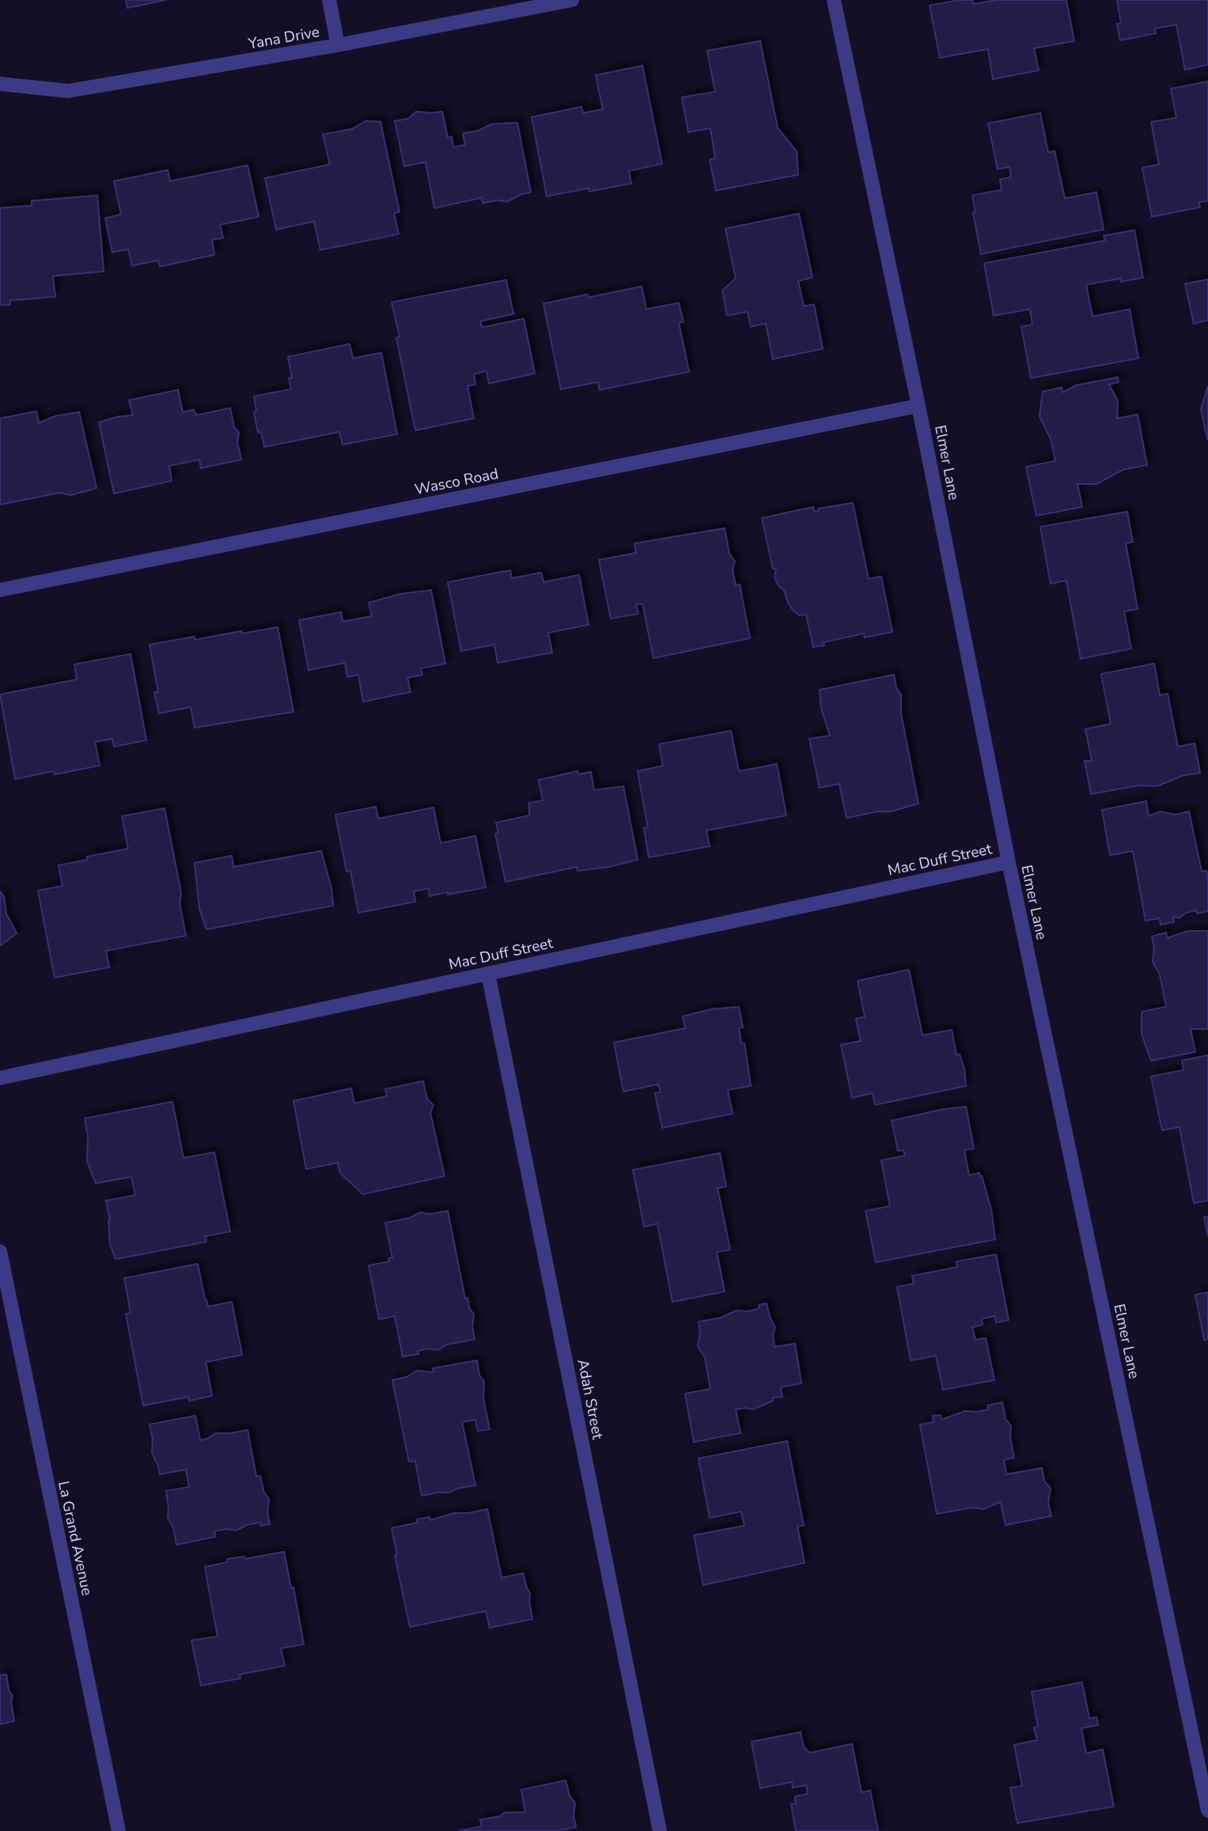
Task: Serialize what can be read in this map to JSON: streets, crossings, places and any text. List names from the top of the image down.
{
  "streets": {
    "street": [
      "Yana Drive",
      "Elmer Lane",
      "Wasco Road",
      "Mac Duff Street",
      "Adah Street",
      "La Grand Avenue"
    ]
  },
  "crossings": [
    ["Elmer Lane", "Wasco Road"],
    ["Elmer Lane", "Mac Duff Street"],
    ["Mac Duff Street", "Adah Street"]
  ]
}
